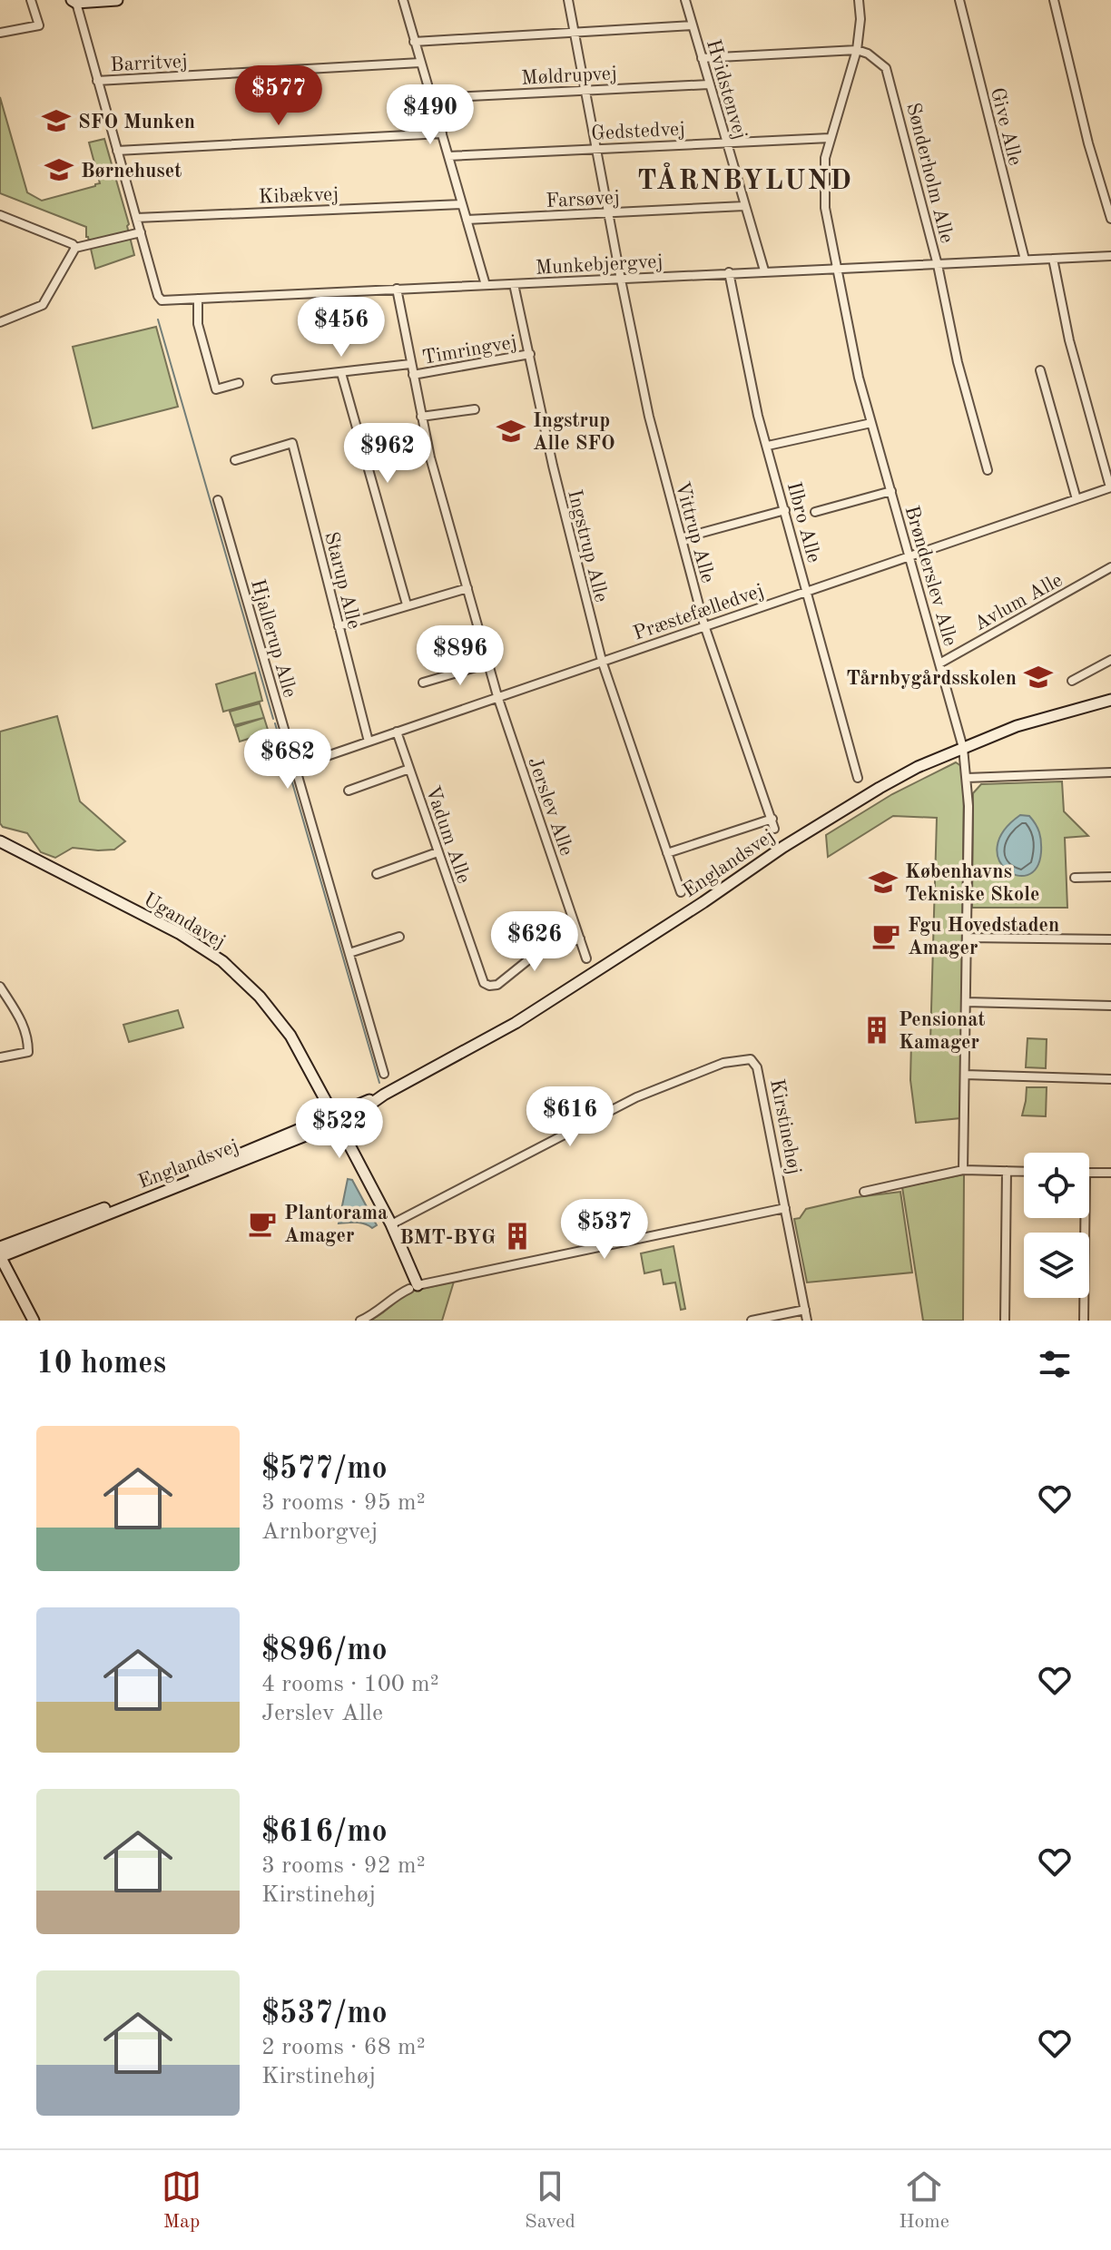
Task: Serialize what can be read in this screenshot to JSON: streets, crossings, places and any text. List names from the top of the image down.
{
  "streets": {
    "main road": ["Englandsvej", "Ugandavej"],
    "street": [
      "Barritvej",
      "Møldrupvej",
      "Hvidstenvej",
      "Give Alle",
      "Gedstedvej",
      "Sønderholm Alle",
      "Kibækvej",
      "Farsøvej",
      "Munkebjergvej",
      "Timringvej",
      "Ilbro Alle",
      "Vittrup Alle",
      "Ingstrup Alle",
      "Brønderslev Alle",
      "Starup Alle",
      "Avlum Alle",
      "Præstefælledvej",
      "Hjallerup Alle",
      "Jerslev Alle",
      "Vadum Alle",
      "Kirstinehøj"
    ]
  },
  "crossings": [
    ["Barritvej", "Munkebjergvej"],
    ["Møldrupvej", "Hvidstenvej"],
    ["Møldrupvej", "Vittrup Alle"],
    ["Hvidstenvej", "Gedstedvej"],
    ["Hvidstenvej", "Farsøvej"],
    ["Hvidstenvej", "Munkebjergvej"],
    ["Give Alle", "Munkebjergvej"],
    ["Gedstedvej", "Vittrup Alle"],
    ["Gedstedvej", "Brønderslev Alle"],
    ["Sønderholm Alle", "Munkebjergvej"],
    ["Sønderholm Alle", "Brønderslev Alle"],
    ["Kibækvej", "Munkebjergvej"],
    ["Farsøvej", "Vittrup Alle"],
    ["Munkebjergvej", "Ilbro Alle"],
    ["Munkebjergvej", "Vittrup Alle"],
    ["Munkebjergvej", "Ingstrup Alle"],
    ["Munkebjergvej", "Brønderslev Alle"],
    ["Munkebjergvej", "Jerslev Alle"],
    ["Timringvej", "Ingstrup Alle"],
    ["Timringvej", "Jerslev Alle"],
    ["Ilbro Alle", "Præstefælledvej"],
    ["Vittrup Alle", "Præstefælledvej"],
    ["Ingstrup Alle", "Præstefælledvej"],
    ["Brønderslev Alle", "Avlum Alle"],
    ["Brønderslev Alle", "Præstefælledvej"],
    ["Brønderslev Alle", "Englandsvej"],
    ["Starup Alle", "Præstefælledvej"],
    ["Præstefælledvej", "Hjallerup Alle"],
    ["Præstefælledvej", "Jerslev Alle"],
    ["Præstefælledvej", "Vadum Alle"],
    ["Jerslev Alle", "Vadum Alle"],
    ["Englandsvej", "Ugandavej"]
  ],
  "districts": ["TÅRNBYLUND"],
  "places": {
    "school or university": [
      "SFO Munken",
      "Børnehuset",
      "Ingstrup Alle SFO",
      "Tårnbygårdsskolen",
      "Københavns Tekniske Skole"
    ],
    "cafe": ["Fgu Hovedstaden Amager", "Plantorama Amager"],
    "building": ["Pensionat Kamager", "BMT-BYG"]
  },
  "page": {
    "price": [
      "$577",
      "$490",
      "$456",
      "$962",
      "$896",
      "$682",
      "$626",
      "$616",
      "$522",
      "$537"
    ],
    "heading": "10 homes",
    "list": [
      {
        "name": "$577/mo",
        "note": "3 rooms · 95 m² · Arnborgvej"
      },
      {
        "name": "$896/mo",
        "note": "4 rooms · 100 m² · Jerslev Alle"
      },
      {
        "name": "$616/mo",
        "note": "3 rooms · 92 m² · Kirstinehøj"
      },
      {
        "name": "$537/mo",
        "note": "2 rooms · 68 m² · Kirstinehøj"
      }
    ],
    "tabs": ["Map", "Saved", "Home"]
  }
}
